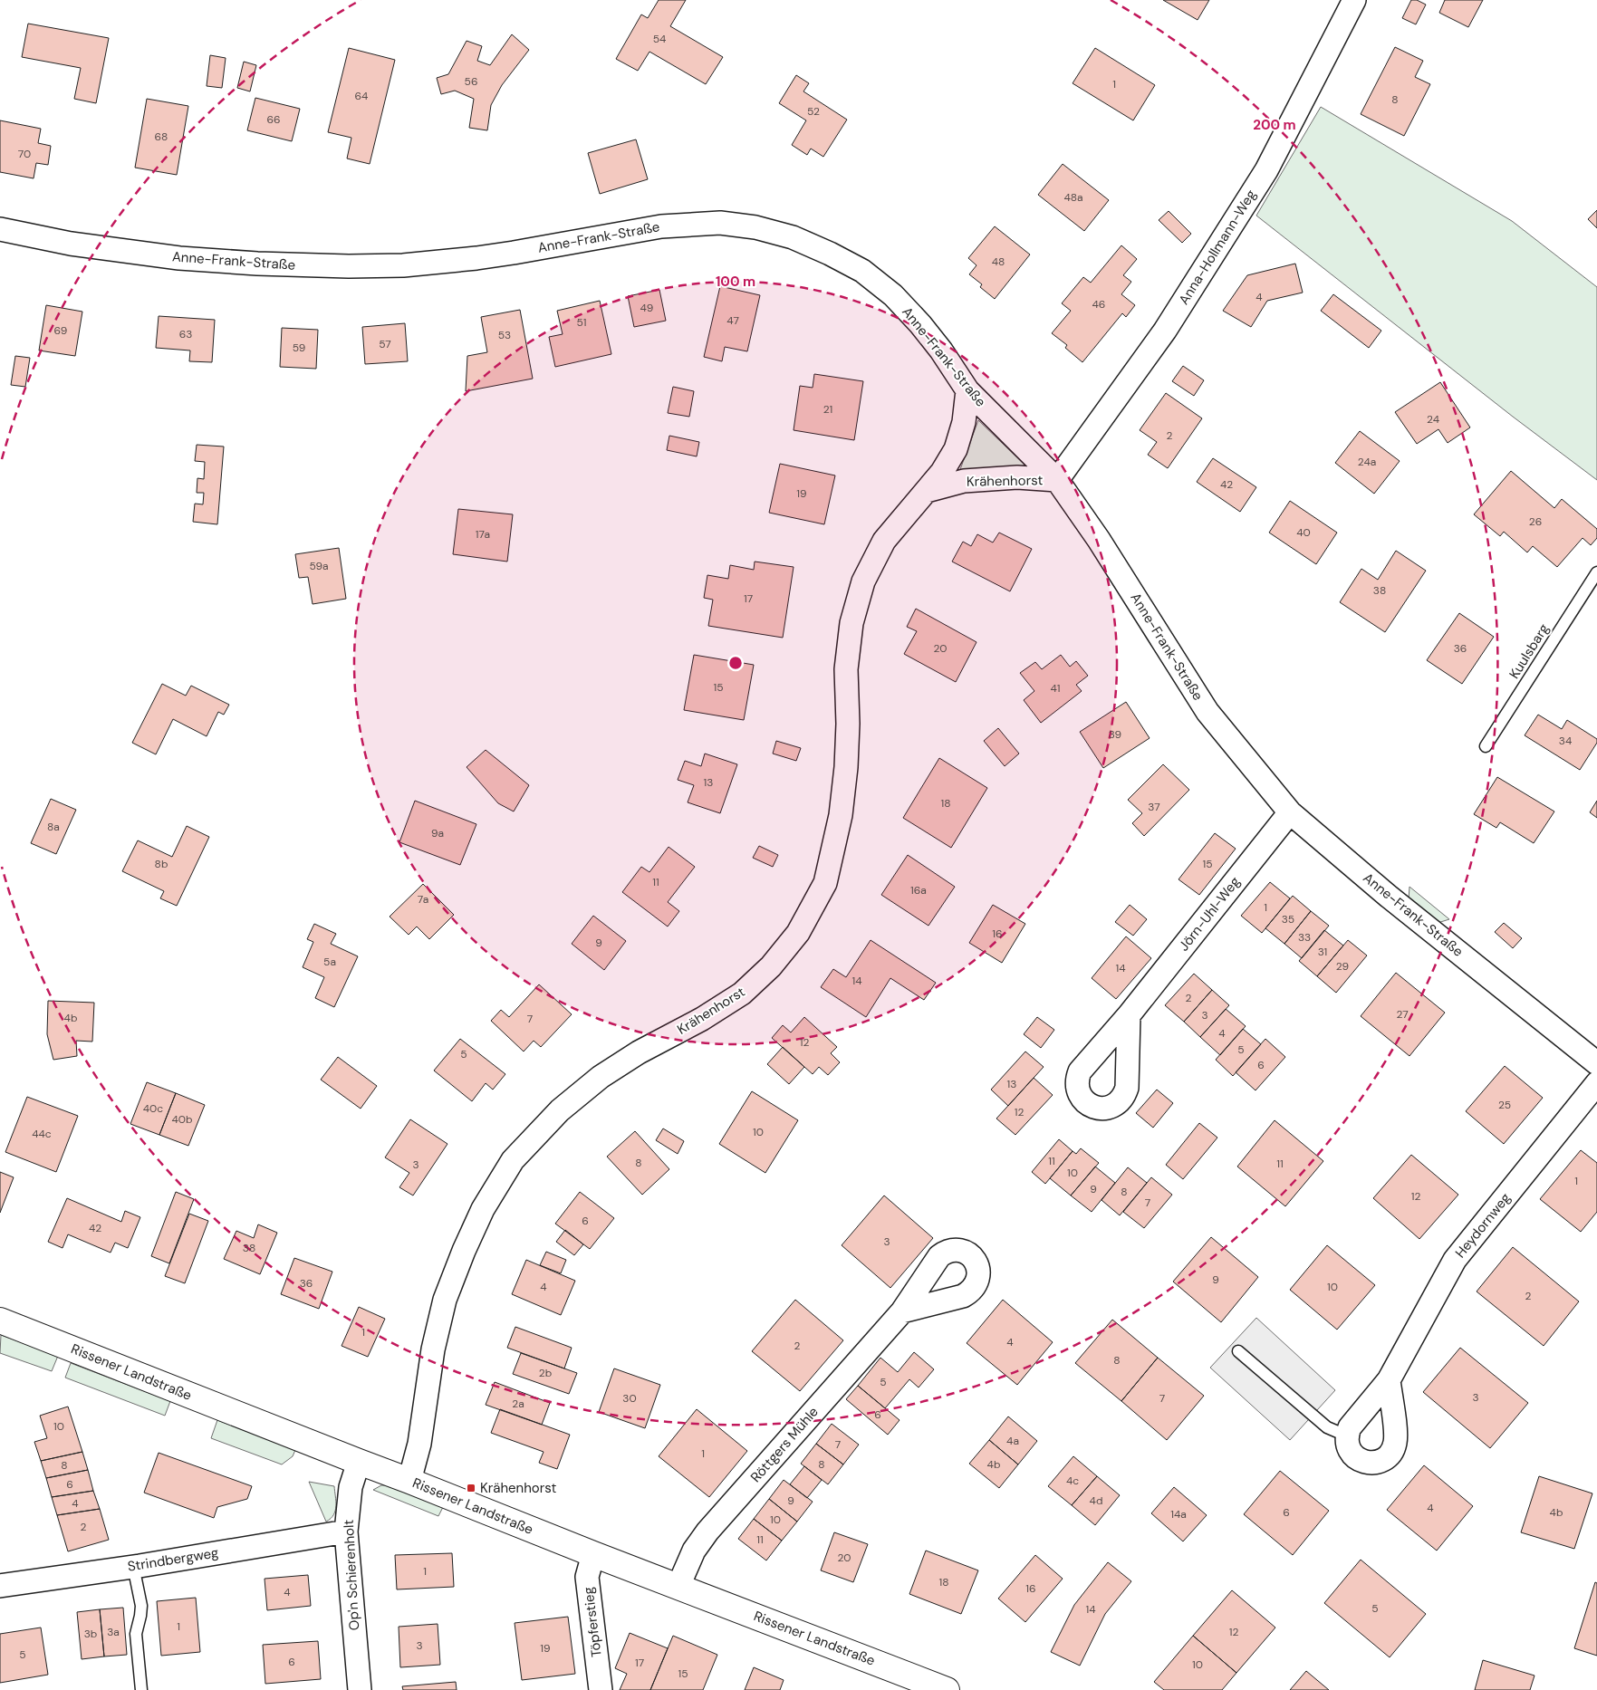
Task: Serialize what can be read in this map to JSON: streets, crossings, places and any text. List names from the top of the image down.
{
  "streets": {
    "main road": ["Rissener Landstraße"],
    "street": [
      "Anne-Frank-Straße",
      "Anna-Hollmann-Weg",
      "Krähenhorst",
      "Jörn-Uhl-Weg",
      "Heydornweg",
      "Röttgers Mühle",
      "Strindbergweg",
      "Op'n Schierenholt",
      "Töpferstieg"
    ],
    "lane": ["Kuulsbarg"]
  },
  "crossings": [
    ["Anne-Frank-Straße", "Anna-Hollmann-Weg"],
    ["Anne-Frank-Straße", "Krähenhorst"],
    ["Anne-Frank-Straße", "Jörn-Uhl-Weg"],
    ["Anna-Hollmann-Weg", "Krähenhorst"],
    ["Krähenhorst", "Rissener Landstraße"],
    ["Rissener Landstraße", "Röttgers Mühle"],
    ["Rissener Landstraße", "Op'n Schierenholt"],
    ["Rissener Landstraße", "Töpferstieg"],
    ["Strindbergweg", "Op'n Schierenholt"]
  ],
  "places": {
    "transit": ["Krähenhorst"]
  },
  "house_numbers": [
    "54",
    "56",
    "1",
    "64",
    "8",
    "52",
    "66",
    "68",
    "70",
    "48a",
    "48",
    "4",
    "46",
    "49",
    "47",
    "51",
    "69",
    "63",
    "53",
    "57",
    "59",
    "21",
    "24",
    "2",
    "24a",
    "42",
    "19",
    "26",
    "40",
    "17a",
    "59a",
    "38",
    "17",
    "20",
    "36",
    "15",
    "41",
    "39",
    "34",
    "13",
    "18",
    "37",
    "8a",
    "9a",
    "8b",
    "15",
    "11",
    "16a",
    "7a",
    "1",
    "35",
    "16",
    "33",
    "9",
    "31",
    "5a",
    "29",
    "14",
    "14",
    "2",
    "27",
    "3",
    "4b",
    "7",
    "4",
    "12",
    "5",
    "5",
    "6",
    "13",
    "25",
    "40c",
    "12",
    "40b",
    "10",
    "44c",
    "11",
    "8",
    "11",
    "3",
    "10",
    "1",
    "9",
    "8",
    "12",
    "7",
    "6",
    "42",
    "3",
    "38",
    "9",
    "36",
    "4",
    "10",
    "2",
    "1",
    "4",
    "2",
    "8",
    "2b",
    "5",
    "3",
    "30",
    "7",
    "2a",
    "6",
    "10",
    "4a",
    "7",
    "1",
    "8",
    "4b",
    "8",
    "4c",
    "6",
    "9",
    "4d",
    "4",
    "4",
    "6",
    "4b",
    "14a",
    "10",
    "2",
    "11",
    "20",
    "1",
    "18",
    "16",
    "4",
    "5",
    "14",
    "1",
    "3a",
    "12",
    "3b",
    "3",
    "19",
    "5",
    "6",
    "17",
    "10",
    "15"
  ],
  "rings": ["200 m", "100 m"]
}
